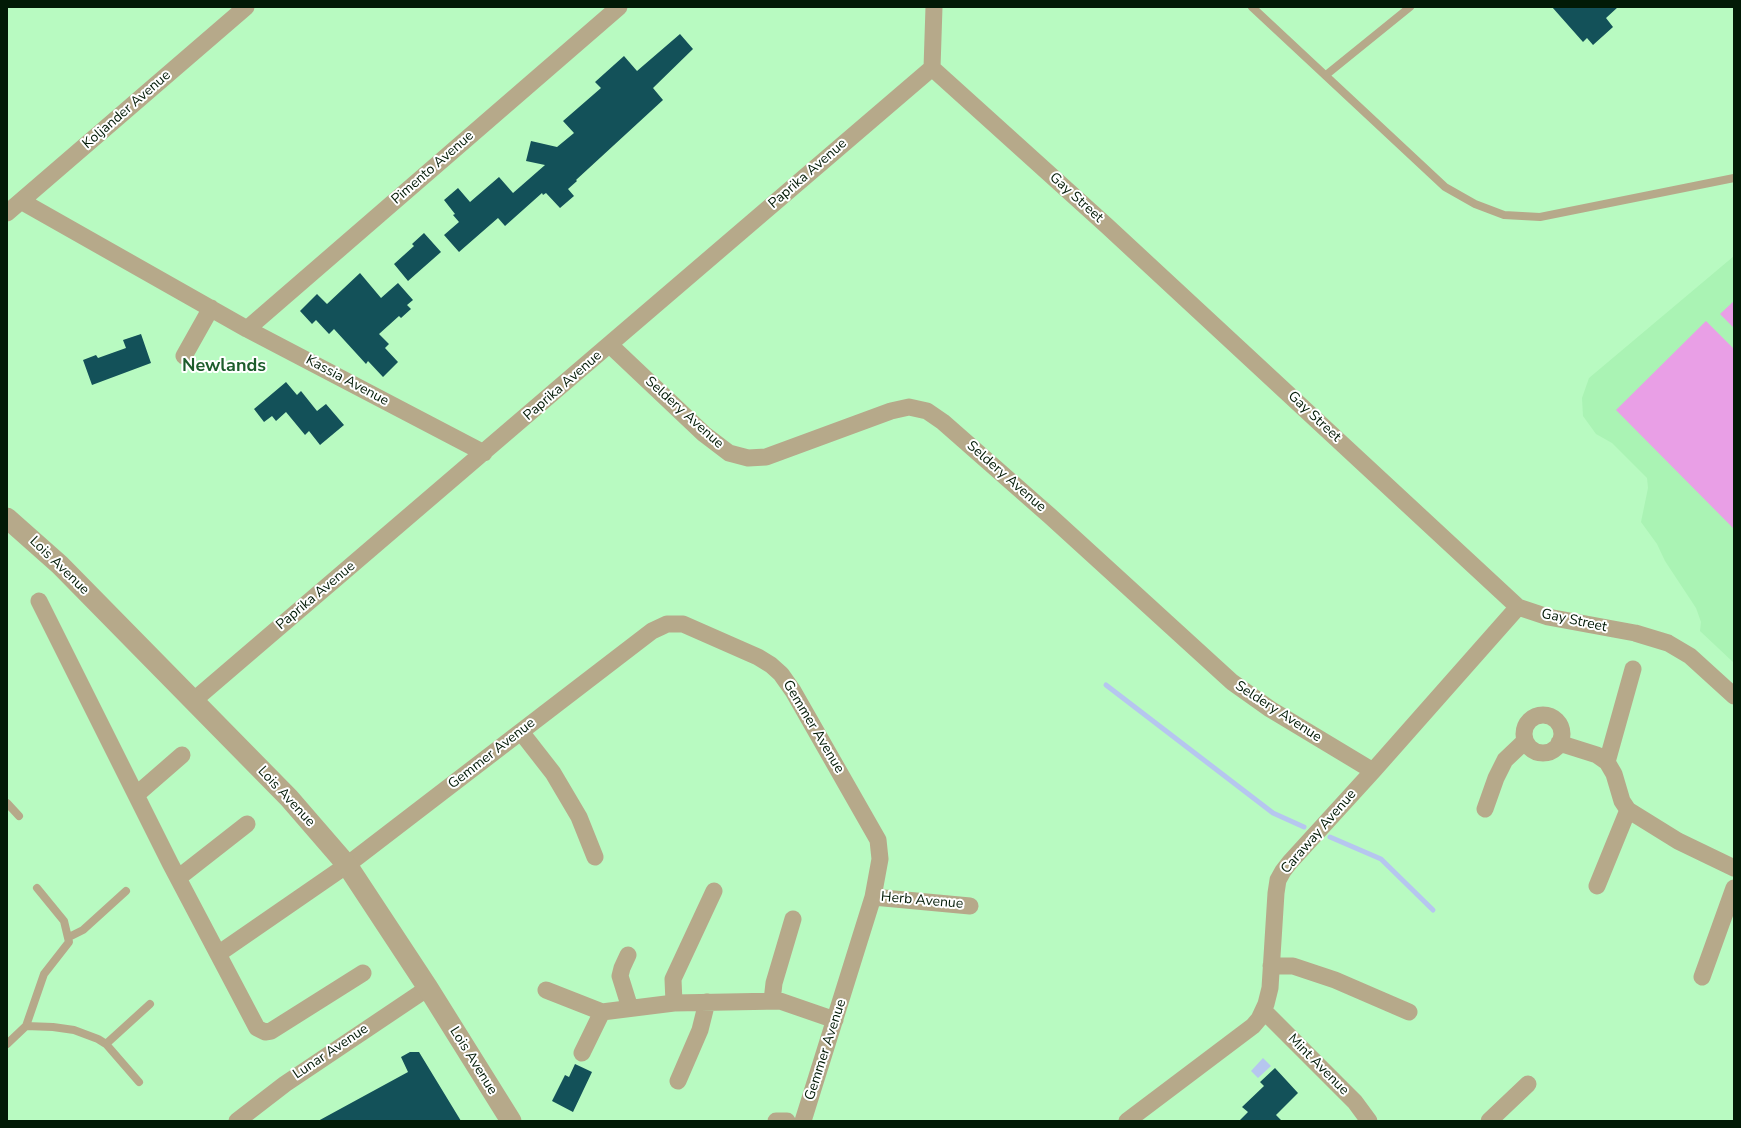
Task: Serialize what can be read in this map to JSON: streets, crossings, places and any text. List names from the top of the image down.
{
  "streets": {
    "street": [
      "Koljander Avenue",
      "Pimento Avenue",
      "Paprika Avenue",
      "Gay Street",
      "Kassia Avenue",
      "Seldery Avenue",
      "Lois Avenue",
      "Gemmer Avenue",
      "Caraway Avenue",
      "Herb Avenue",
      "Lunar Avenue",
      "Mint Avenue"
    ]
  },
  "crossings": [
    ["Koljander Avenue", "Kassia Avenue"],
    ["Pimento Avenue", "Kassia Avenue"],
    ["Paprika Avenue", "Gay Street"],
    ["Paprika Avenue", "Kassia Avenue"],
    ["Paprika Avenue", "Seldery Avenue"],
    ["Paprika Avenue", "Lois Avenue"],
    ["Gay Street", "Caraway Avenue"],
    ["Seldery Avenue", "Caraway Avenue"],
    ["Lois Avenue", "Gemmer Avenue"],
    ["Lois Avenue", "Lunar Avenue"],
    ["Gemmer Avenue", "Herb Avenue"],
    ["Caraway Avenue", "Mint Avenue"]
  ],
  "districts": ["Newlands"]
}
